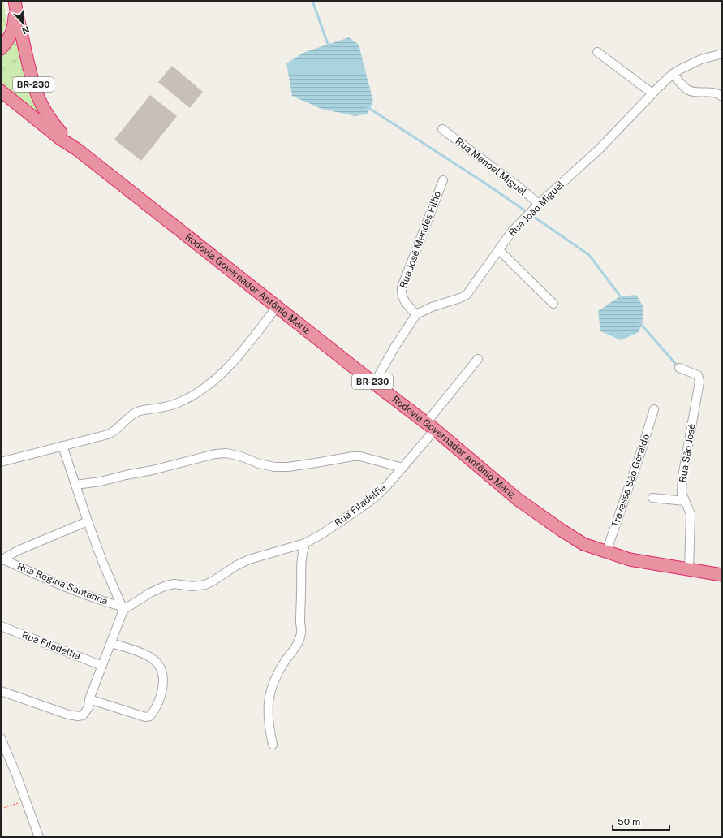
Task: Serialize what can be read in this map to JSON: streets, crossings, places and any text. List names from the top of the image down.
{
  "streets": {
    "highway": ["BR-230", "Rodovia Governador Antônio Mariz"],
    "street": [
      "Rua Manoel Miguel",
      "Rua João Miguel",
      "Rua José Mendes Filho",
      "Rua São José",
      "Travessa São Geraldo",
      "Rua Filadelfia",
      "Rua Regina Santanna"
    ]
  },
  "crossings": [
    ["BR-230", "Rodovia Governador Antônio Mariz"],
    ["Rua Manoel Miguel", "Rua João Miguel"],
    ["Rua João Miguel", "Rua José Mendes Filho"],
    ["Rodovia Governador Antônio Mariz", "Rua São José"],
    ["Rodovia Governador Antônio Mariz", "Travessa São Geraldo"],
    ["Rodovia Governador Antônio Mariz", "Rua Filadelfia"],
    ["Rua Filadelfia", "Rua Regina Santanna"]
  ],
  "scale_bar": "50 m",
  "north": "bottom"
}
